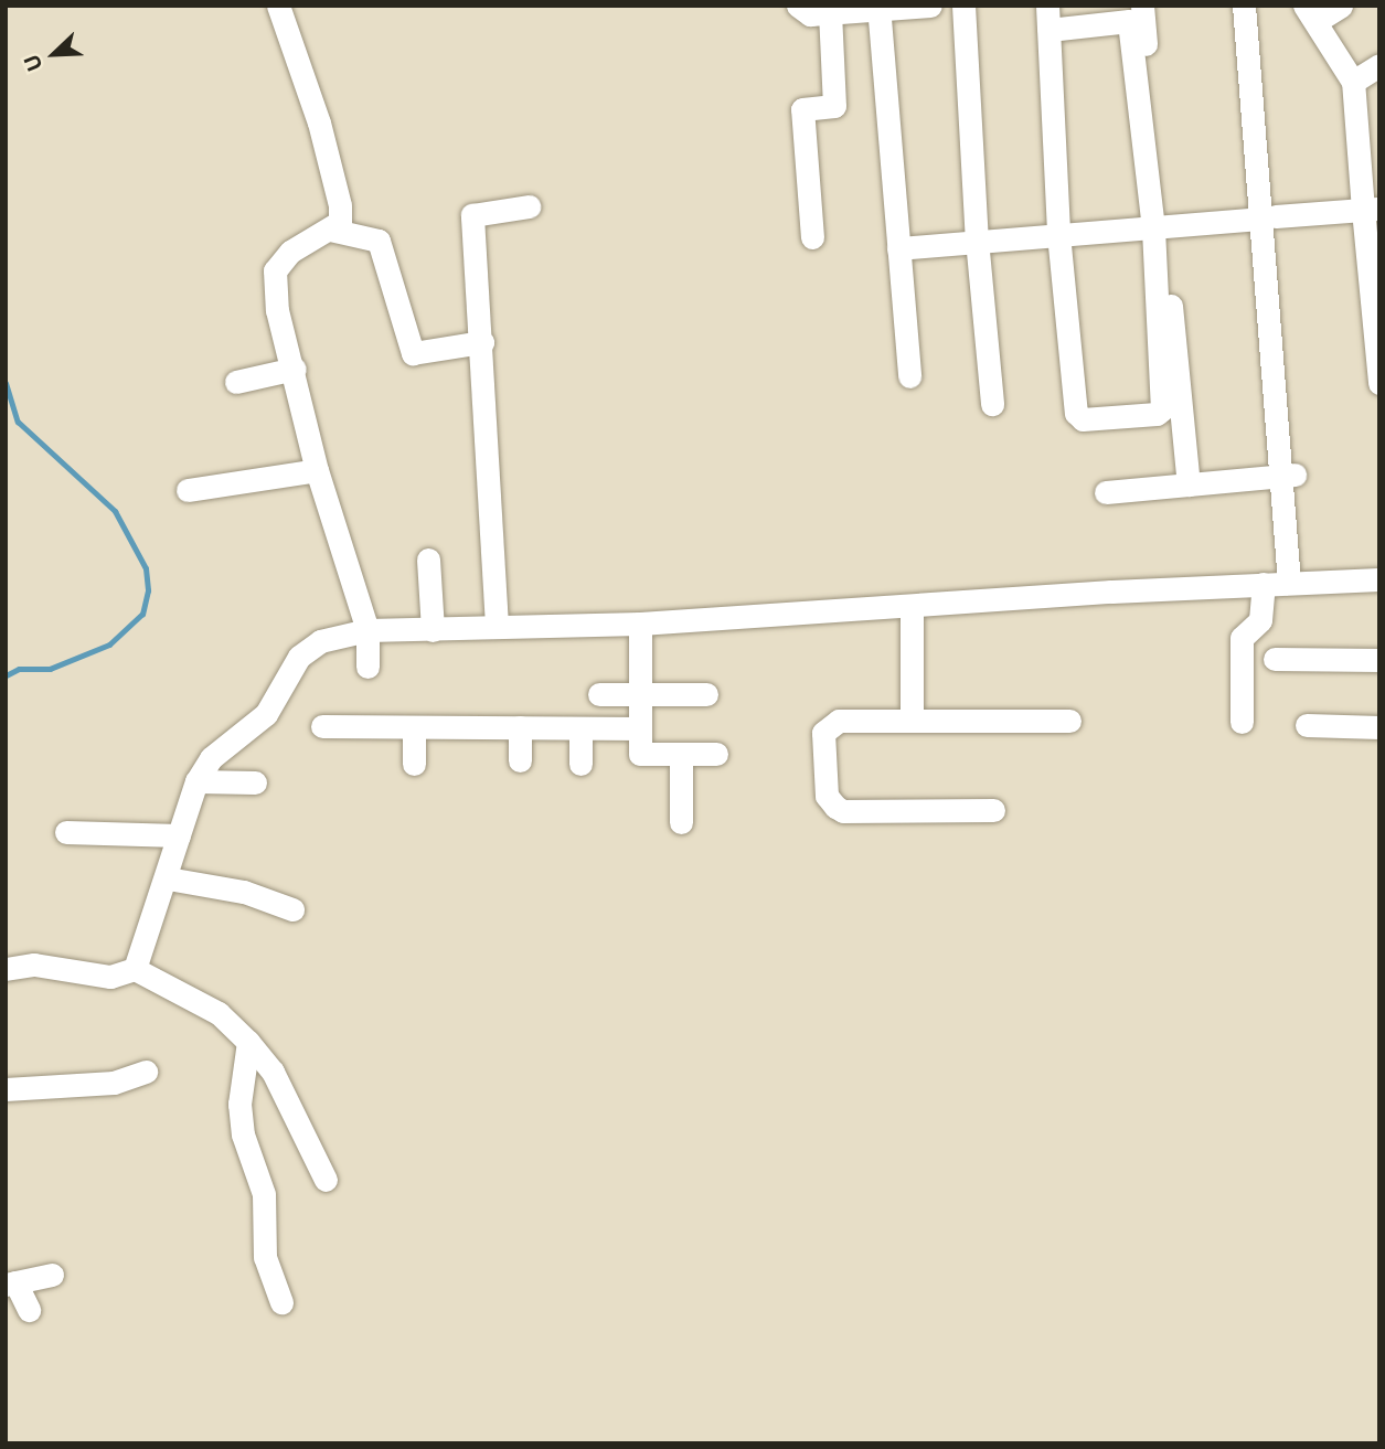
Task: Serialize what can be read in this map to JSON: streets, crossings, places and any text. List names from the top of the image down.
{
  "north": "bottom left"
}
